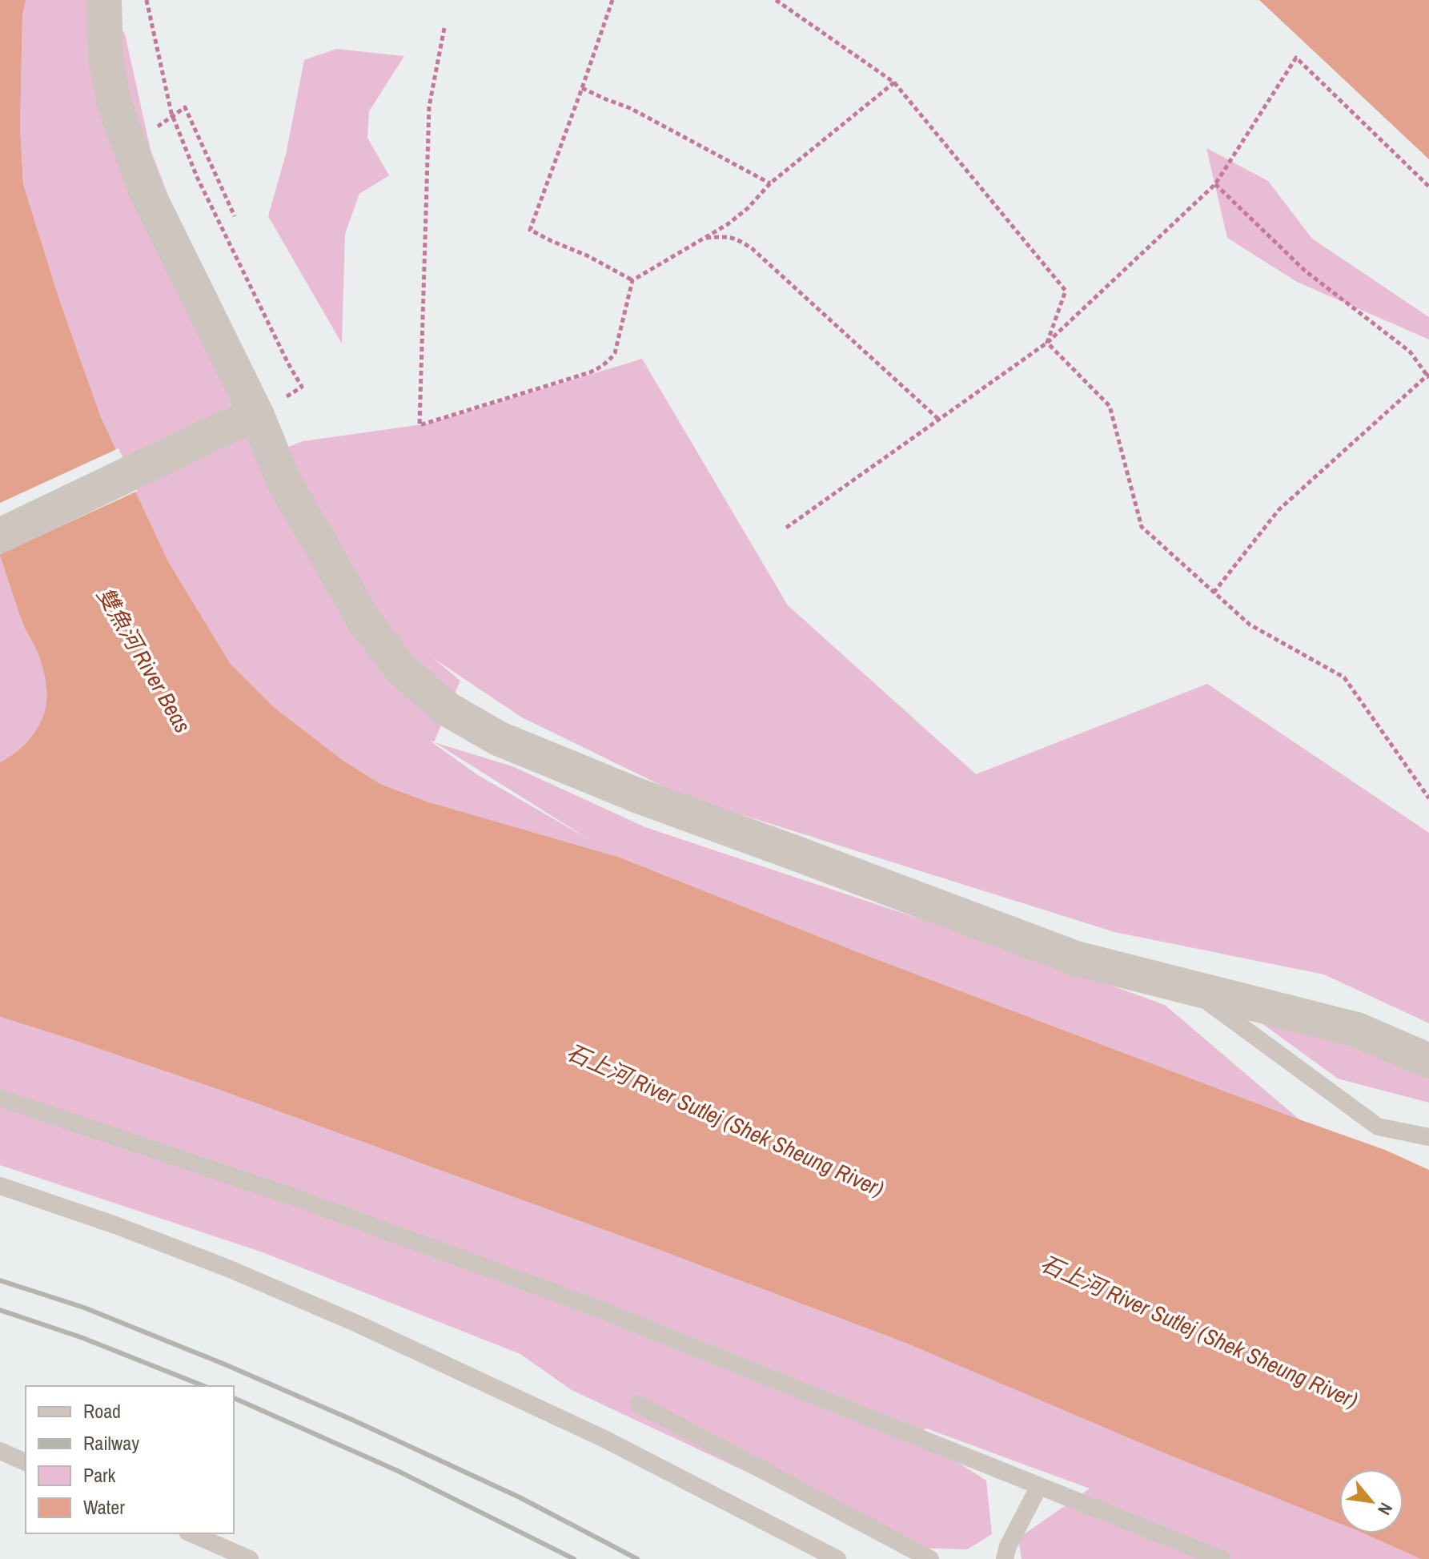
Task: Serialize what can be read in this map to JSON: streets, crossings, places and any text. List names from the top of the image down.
{
  "water": ["雙魚河 River Beas", "石上河 River Sutlej (Shek Sheung River)"],
  "legend": [
    "Road",
    "Railway",
    "Park",
    "Water"
  ],
  "north": "bottom right"
}
